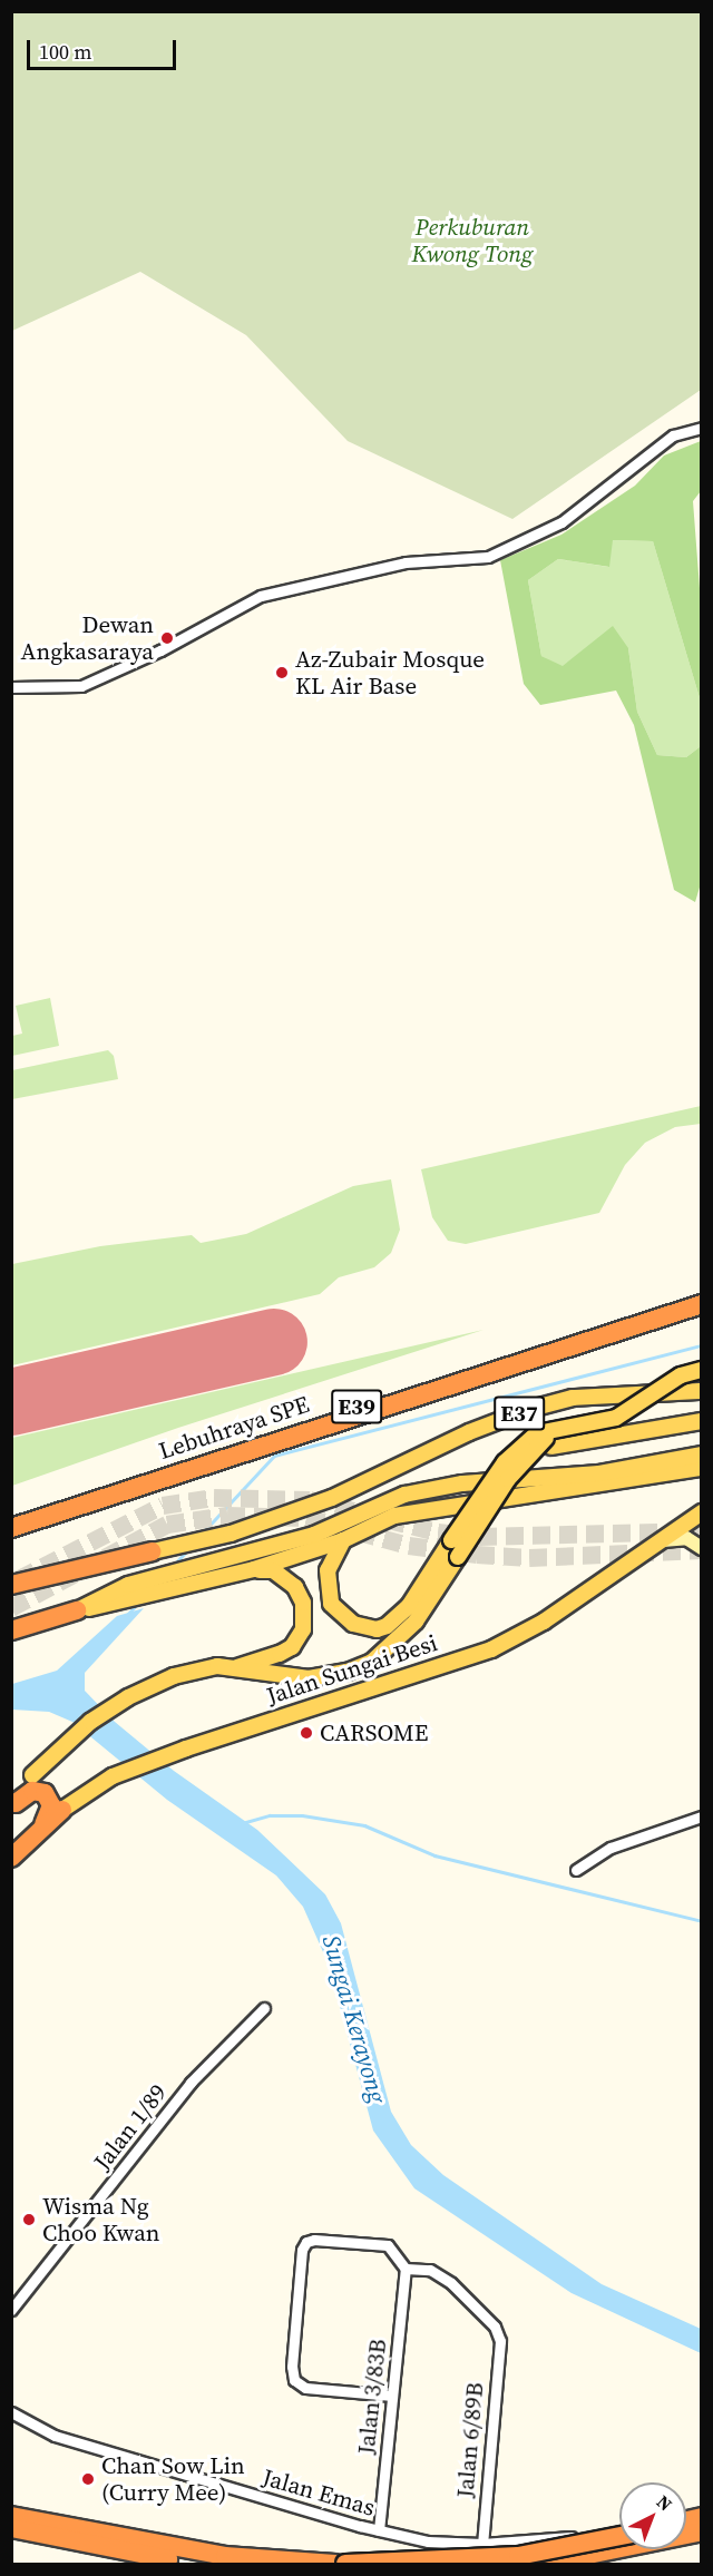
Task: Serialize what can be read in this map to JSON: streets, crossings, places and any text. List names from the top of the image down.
{
  "streets": {
    "highway": [
      "E39",
      "E37",
      "Lebuhraya SPE",
      "Jalan Sungai Besi"
    ],
    "street": [
      "Jalan 1/89",
      "Jalan 3/83B",
      "Jalan 6/89B",
      "Jalan Emas"
    ]
  },
  "crossings": [
    ["Jalan 3/83B", "Jalan 6/89B"],
    ["Jalan 3/83B", "Jalan Emas"],
    ["Jalan 6/89B", "Jalan Emas"]
  ],
  "water": ["Sungai Kerayong"],
  "parks": ["Perkuburan Kwong Tong"],
  "places": [
    "Dewan Angkasaraya",
    "Az-Zubair Mosque KL Air Base",
    "CARSOME",
    "Wisma Ng Choo Kwan",
    "Chan Sow Lin (Curry Mee)"
  ],
  "scale_bar": "100 m",
  "north": "top right"
}
